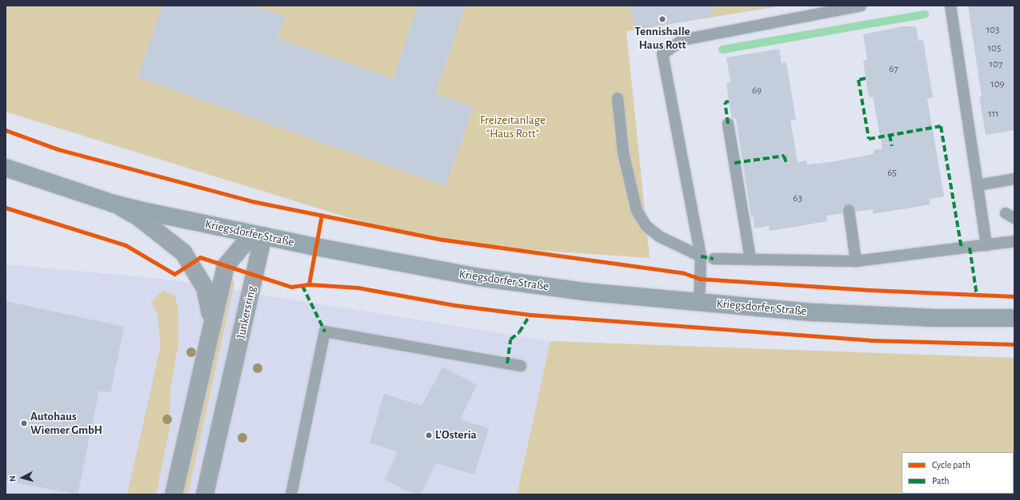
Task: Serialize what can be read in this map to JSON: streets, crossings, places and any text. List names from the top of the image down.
{
  "streets": {
    "main road": ["Kriegsdorfer Straße"],
    "street": ["Junkersring"]
  },
  "crossings": [
    ["Kriegsdorfer Straße", "Junkersring"]
  ],
  "parks": ["Freizeitanlage \"Haus Rott\""],
  "places": ["Tennishalle Haus Rott", "Autohaus Wiemer GmbH", "L'Osteria"],
  "house_numbers": [
    "103",
    "105",
    "107",
    "67",
    "109",
    "69",
    "111",
    "65",
    "63"
  ],
  "legend": ["Cycle path", "Path"],
  "north": "left"
}
